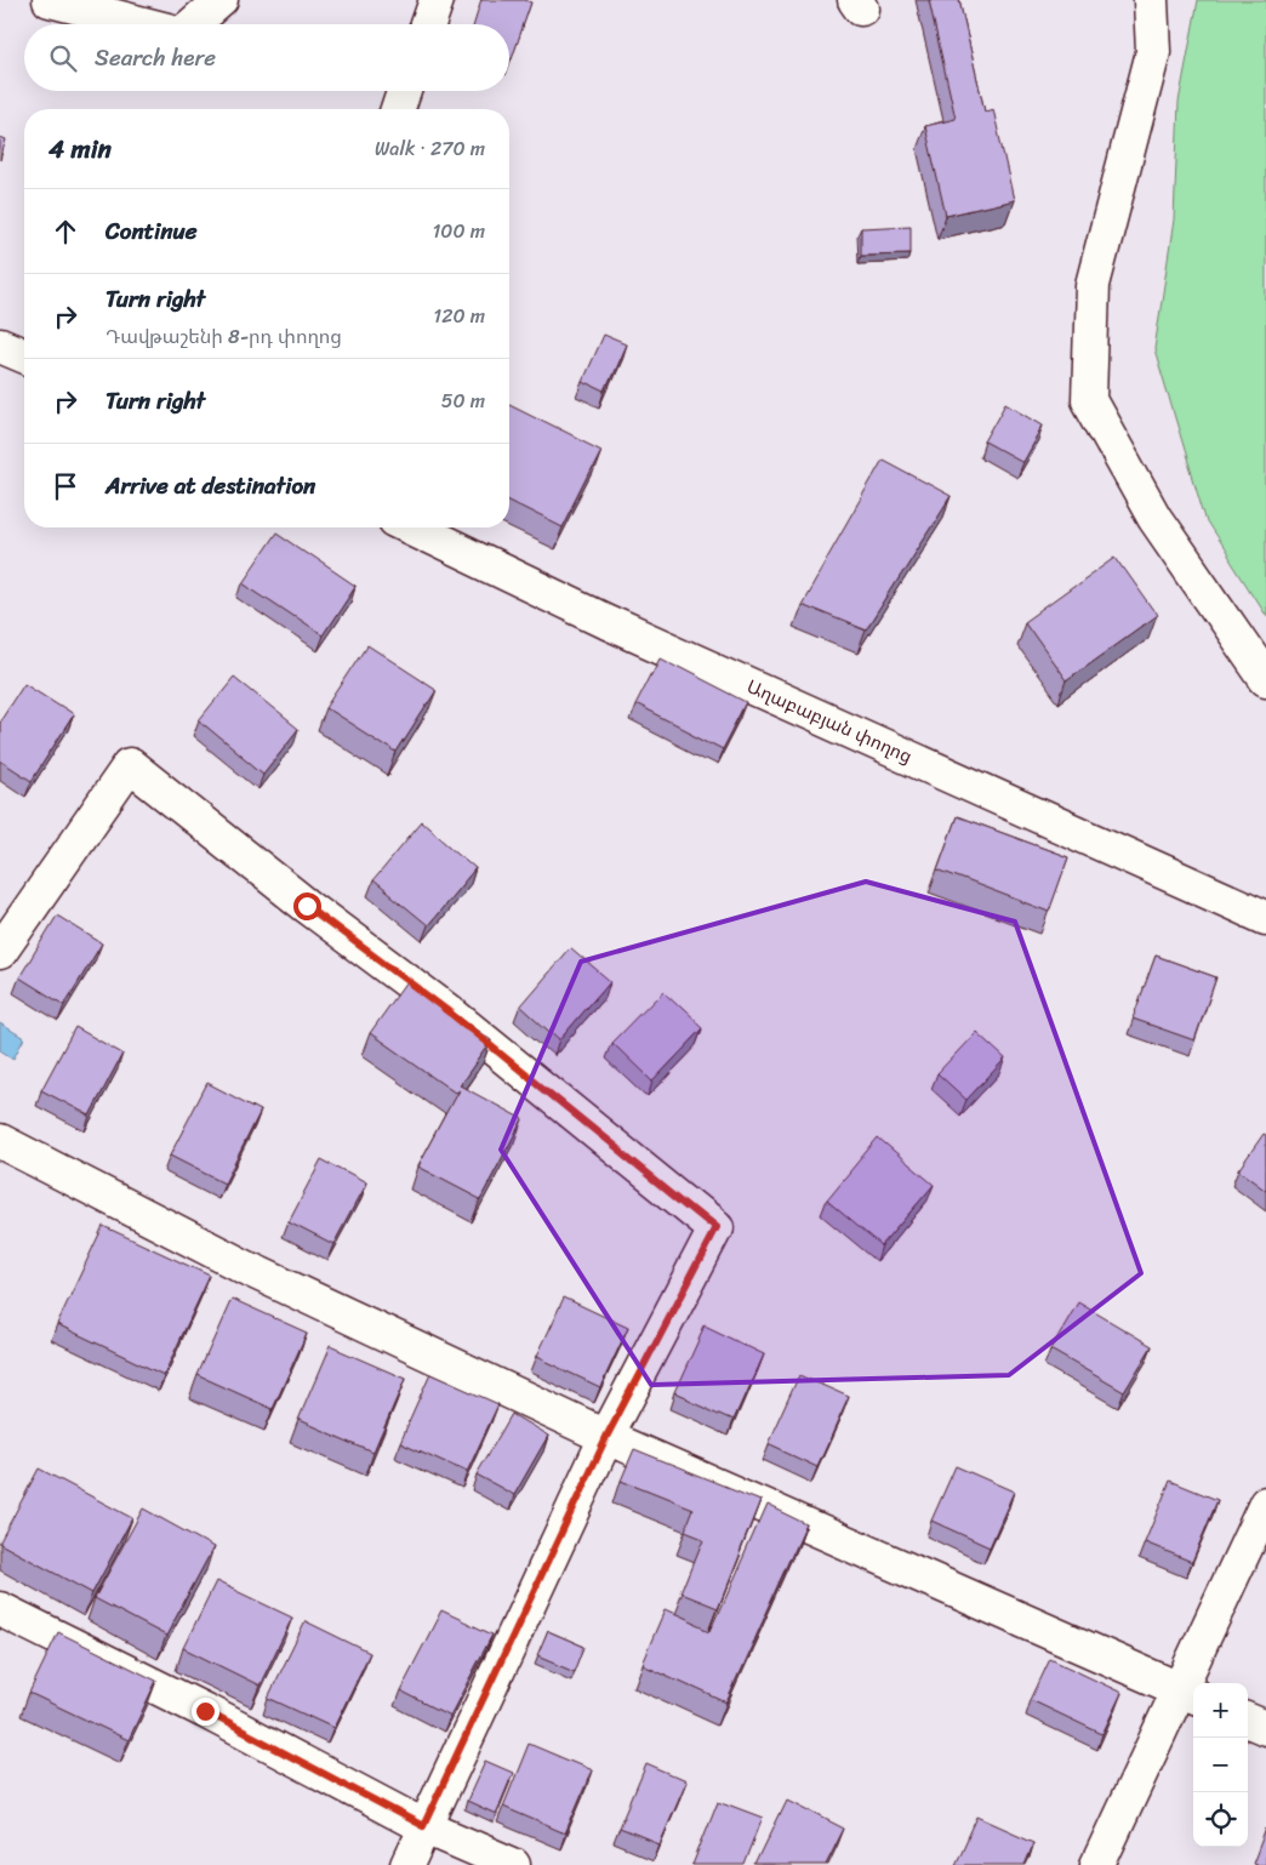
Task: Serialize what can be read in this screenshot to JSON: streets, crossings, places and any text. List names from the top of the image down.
{
  "streets": {
    "street": ["Աղաբաբյան փողոց"]
  },
  "page": {
    "search": "Search here",
    "heading": ["4 min", "Walk · 270 m"],
    "list": [
      ["Continue", "100 m"],
      ["Turn right", "Դավթաշենի 8-րդ փողոց", "120 m"],
      ["Turn right", "50 m"],
      "Arrive at destination"
    ],
    "map_buttons": ["+", "−"]
  }
}
